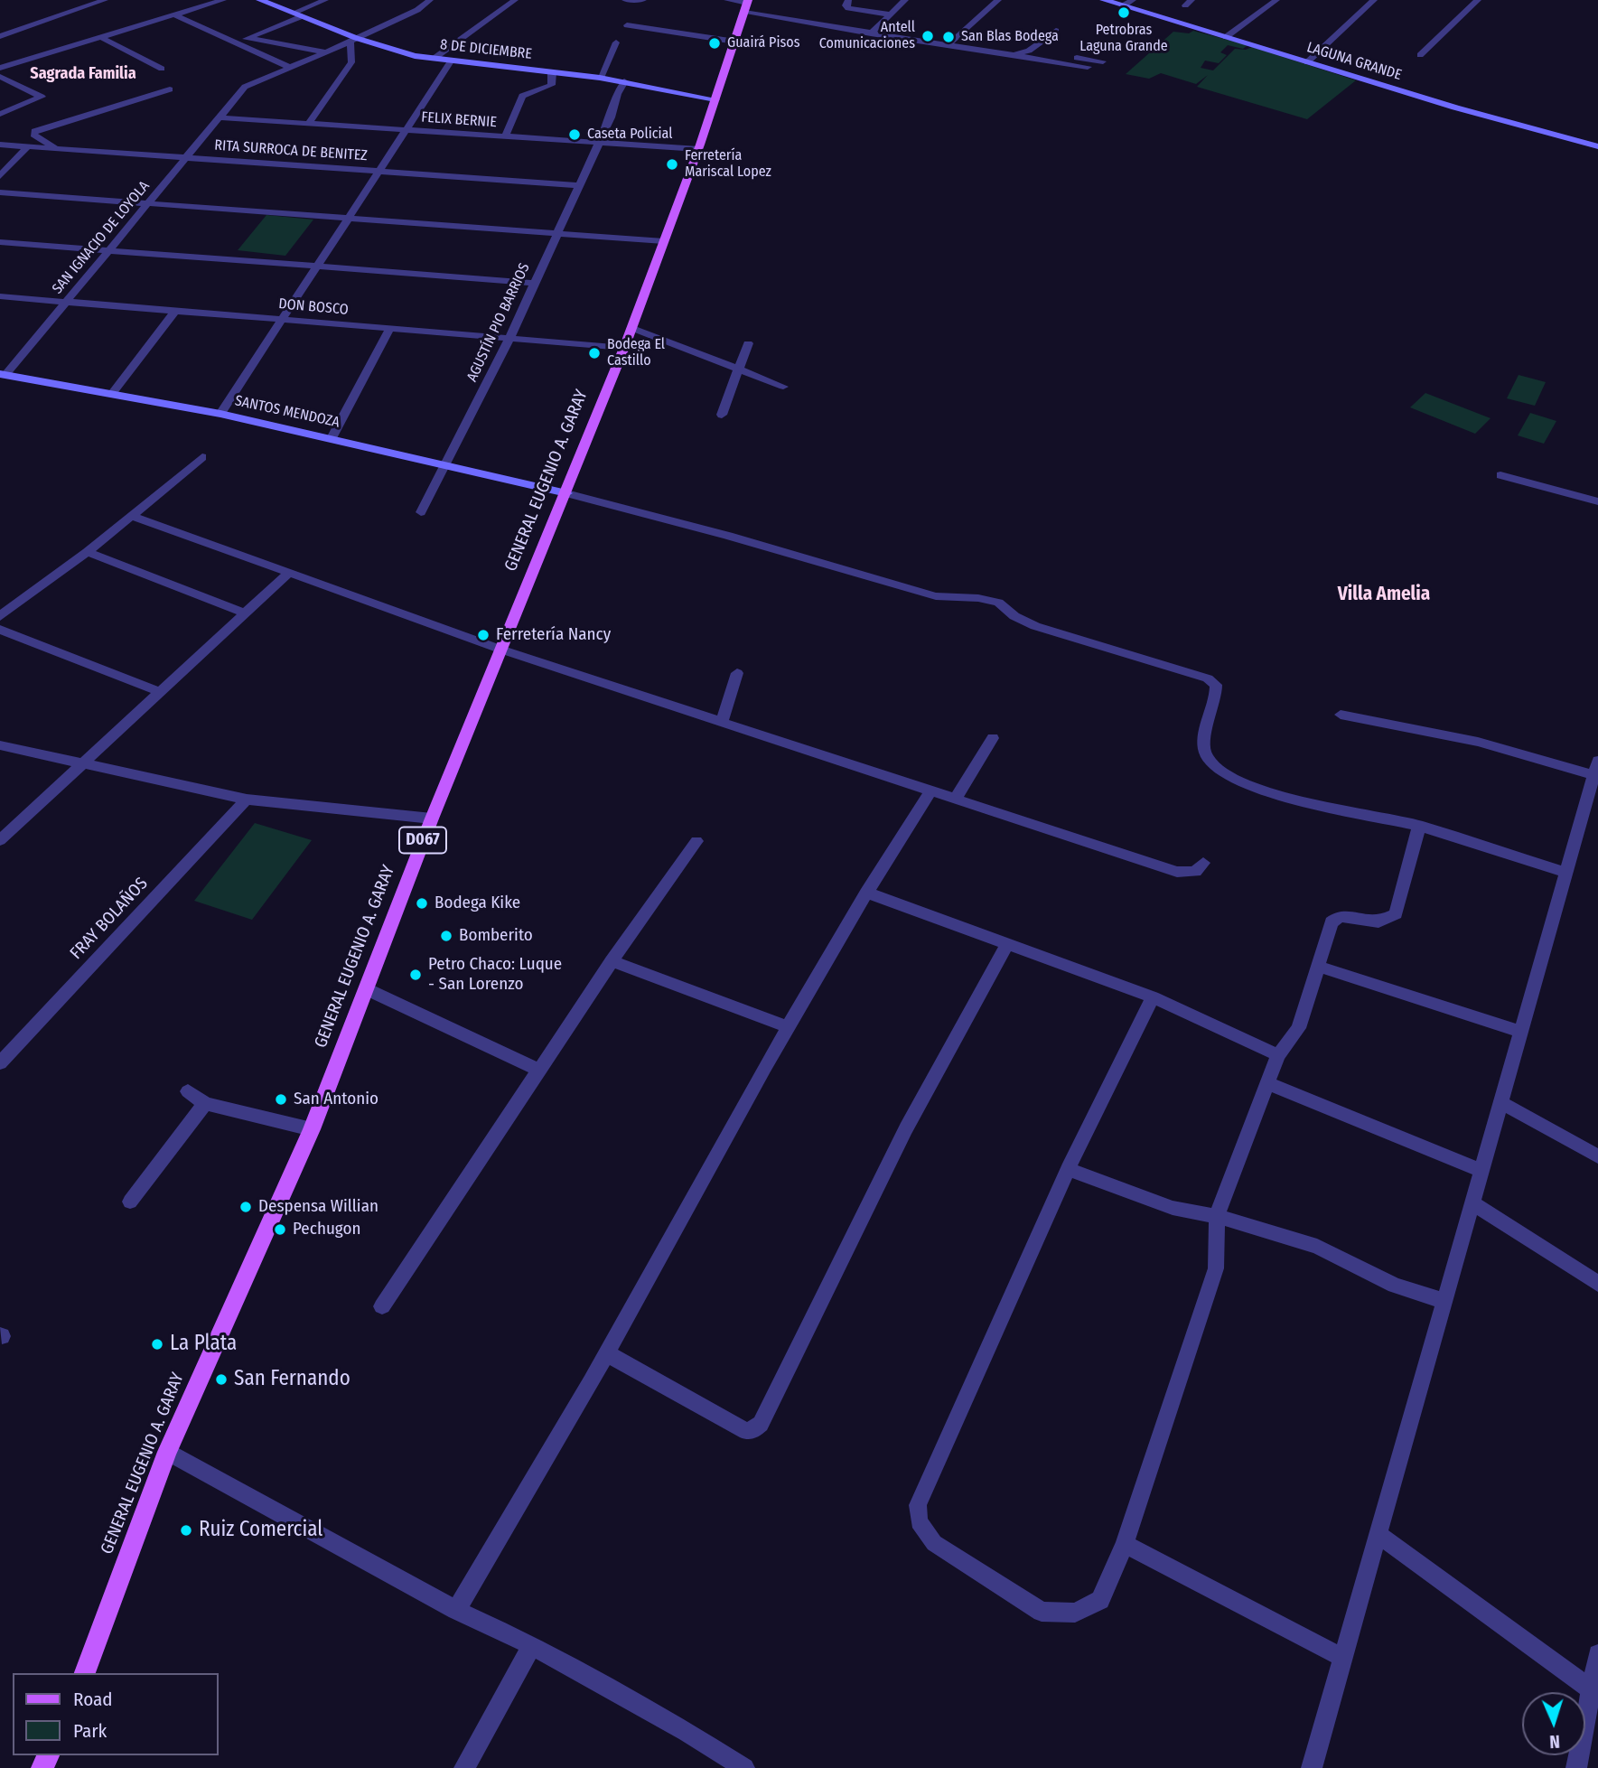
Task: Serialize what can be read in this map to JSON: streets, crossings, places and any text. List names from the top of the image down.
{
  "streets": {
    "main road": [
      "8 DE DICIEMBRE",
      "LAGUNA GRANDE",
      "SANTOS MENDOZA",
      "GENERAL EUGENIO A. GARAY",
      "D067"
    ],
    "street": [
      "FELIX BERNIE",
      "RITA SURROCA DE BENITEZ",
      "SAN IGNACIO DE LOYOLA",
      "DON BOSCO",
      "AGUSTÍN PIO BARRIOS",
      "FRAY BOLAÑOS"
    ]
  },
  "crossings": [
    ["8 DE DICIEMBRE", "SAN IGNACIO DE LOYOLA"],
    ["8 DE DICIEMBRE", "AGUSTÍN PIO BARRIOS"],
    ["8 DE DICIEMBRE", "GENERAL EUGENIO A. GARAY"],
    ["FELIX BERNIE", "SAN IGNACIO DE LOYOLA"],
    ["FELIX BERNIE", "AGUSTÍN PIO BARRIOS"],
    ["FELIX BERNIE", "GENERAL EUGENIO A. GARAY"],
    ["RITA SURROCA DE BENITEZ", "SAN IGNACIO DE LOYOLA"],
    ["RITA SURROCA DE BENITEZ", "AGUSTÍN PIO BARRIOS"],
    ["SAN IGNACIO DE LOYOLA", "DON BOSCO"],
    ["SAN IGNACIO DE LOYOLA", "SANTOS MENDOZA"],
    ["DON BOSCO", "AGUSTÍN PIO BARRIOS"],
    ["DON BOSCO", "GENERAL EUGENIO A. GARAY"],
    ["AGUSTÍN PIO BARRIOS", "SANTOS MENDOZA"],
    ["SANTOS MENDOZA", "GENERAL EUGENIO A. GARAY"]
  ],
  "districts": ["Sagrada Familia", "Villa Amelia"],
  "places": [
    "Petrobras Laguna Grande",
    "Antell Comunicaciones",
    "San Blas Bodega",
    "Guairá Pisos",
    "Caseta Policial",
    "Ferretería Mariscal Lopez",
    "Bodega El Castillo",
    "Ferretería Nancy",
    "Bodega Kike",
    "Bomberito",
    "Petro Chaco: Luque - San Lorenzo",
    "San Antonio",
    "Despensa Willian",
    "Pechugon",
    "La Plata",
    "San Fernando",
    "Ruiz Comercial"
  ],
  "legend": ["Road", "Park"],
  "north": "bottom"
}
